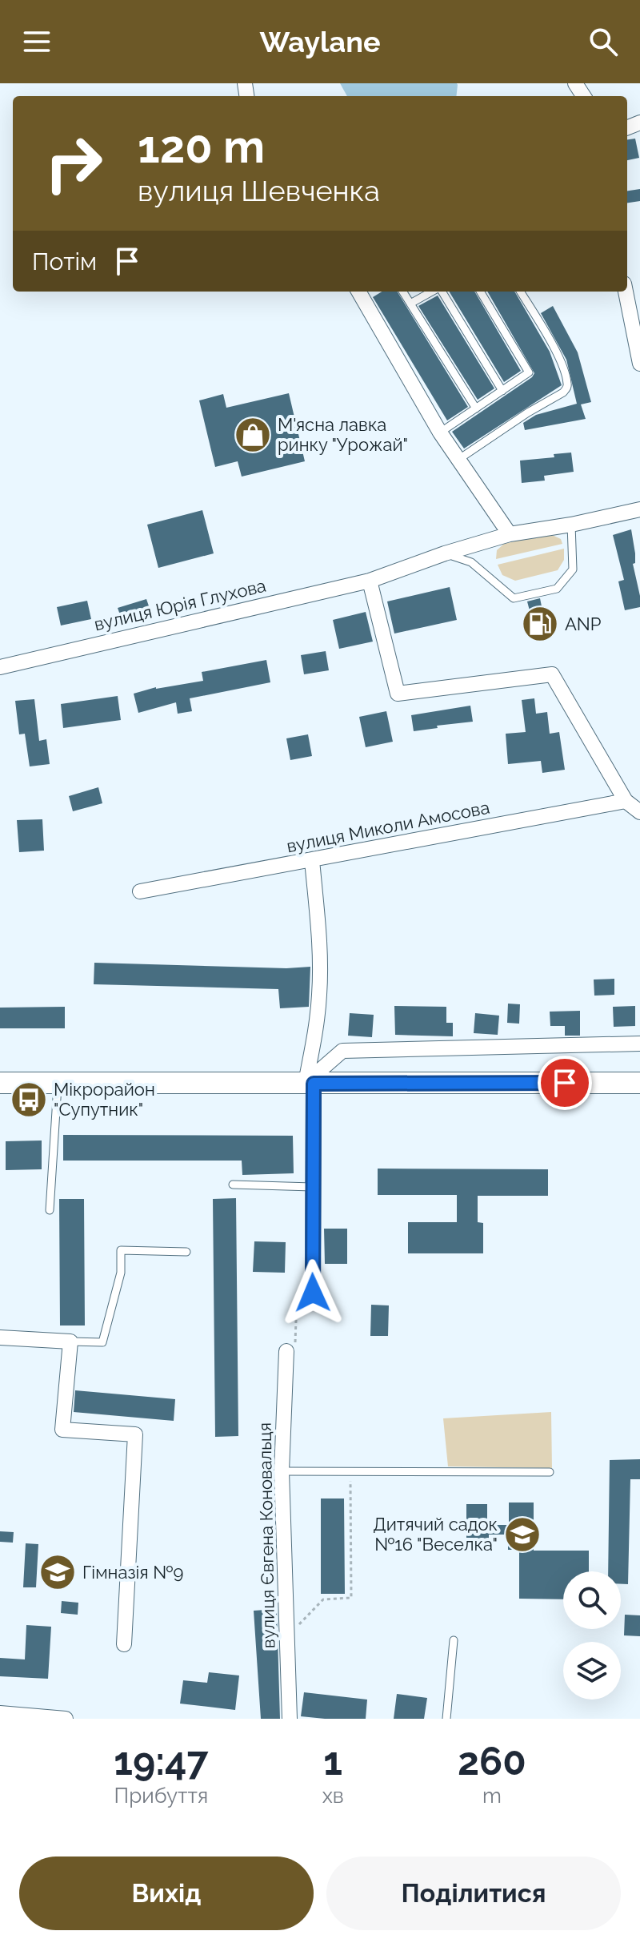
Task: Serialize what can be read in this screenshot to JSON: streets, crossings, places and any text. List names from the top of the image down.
{
  "streets": {
    "street": ["вулиця Юрія Глухова", "вулиця Миколи Амосова", "вулиця Євгена Коновальця"]
  },
  "places": {
    "shop": ["М'ясна лавка ринку \"Урожай\""],
    "fuel station": ["ANP"],
    "bus stop": ["Мікрорайон \"Супутник\""],
    "school or university": ["Дитячий садок №16 \"Веселка\"", "Гімназія №9"]
  },
  "page": {
    "header": "Waylane",
    "turn": ["120 m", "вулиця Шевченка"],
    "then": "Потім",
    "eta": [
      "19:47",
      "Прибуття",
      "1",
      "хв",
      "260",
      "m"
    ],
    "buttons": ["Вихід", "Поділитися"]
  }
}
